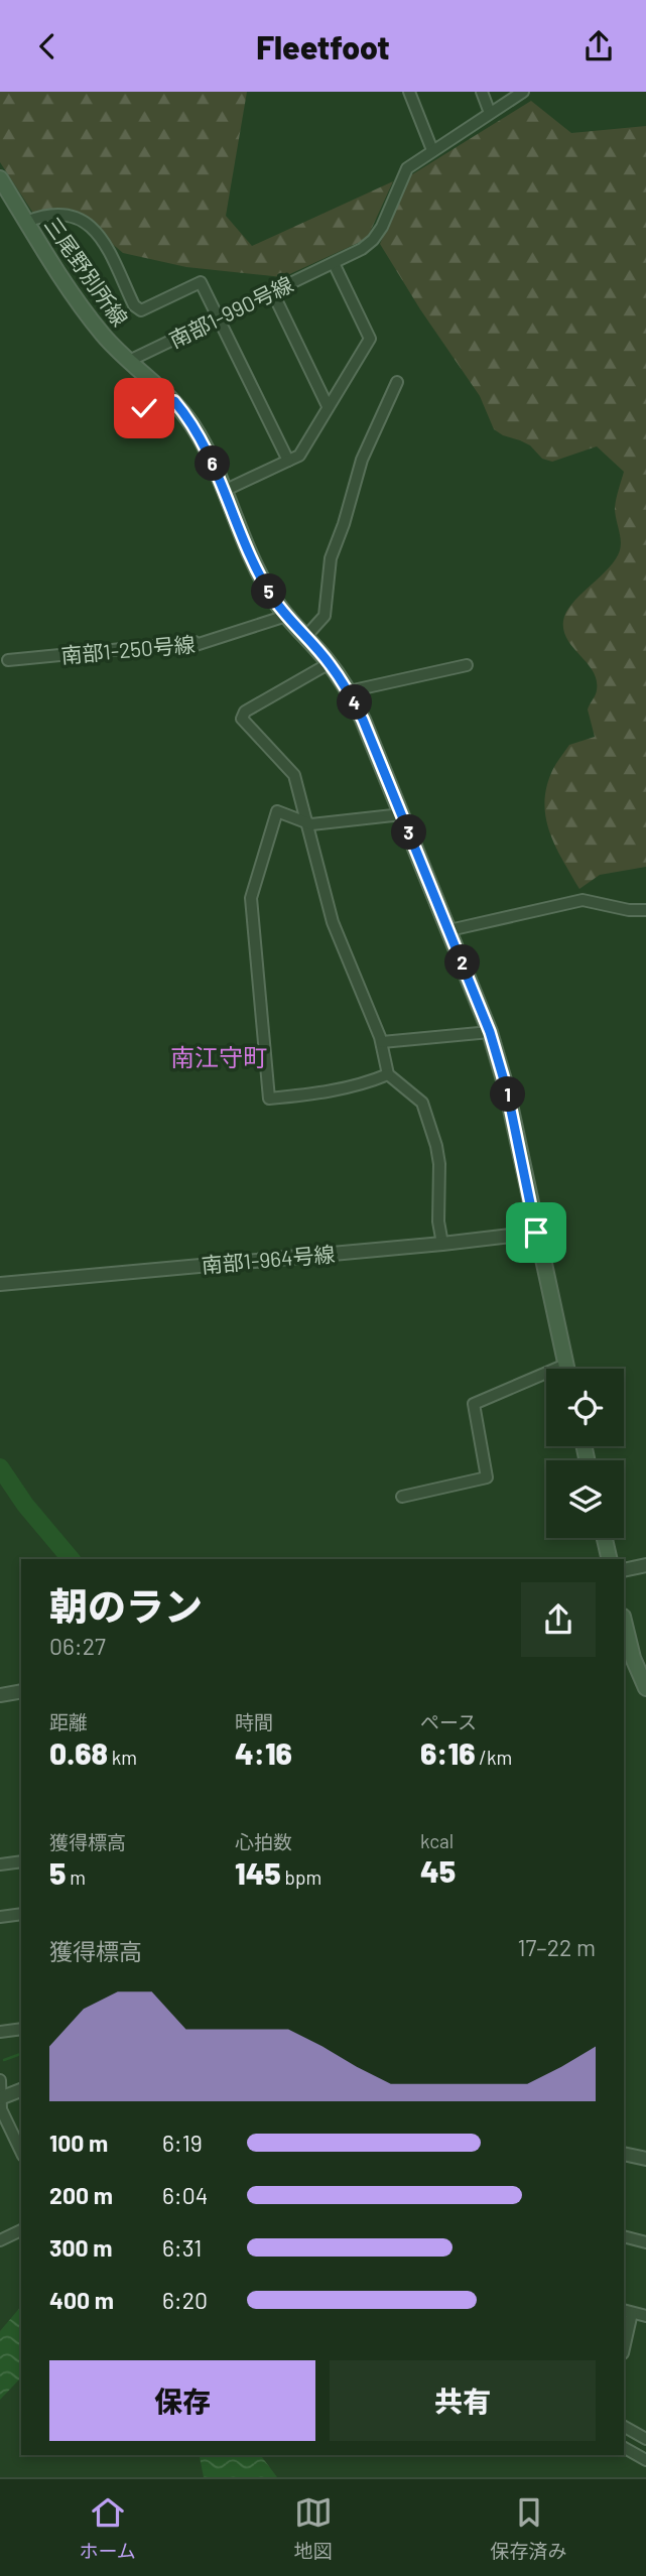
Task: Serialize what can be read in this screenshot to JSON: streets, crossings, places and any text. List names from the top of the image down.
{
  "streets": {
    "main road": ["三尾野別所線"],
    "street": ["南部1-990号線", "南部1-250号線", "南部1-964号線"]
  },
  "crossings": [
    ["三尾野別所線", "南部1-990号線"],
    ["三尾野別所線", "南部1-250号線"],
    ["三尾野別所線", "南部1-964号線"]
  ],
  "districts": ["南江守町"],
  "page": {
    "header": "Fleetfoot",
    "pins": [
      "6",
      "5",
      "4",
      "3",
      "2",
      "1"
    ],
    "heading": ["朝のラン", "06:27"],
    "stats": [
      ["距離", "0.68 km"],
      ["時間", "4:16"],
      ["ペース", "6:16 /km"],
      ["獲得標高", "5 m"],
      ["心拍数", "145 bpm"],
      ["kcal", "45"]
    ],
    "chart": ["獲得標高", "17–22 m"],
    "list": [
      {
        "name": "100 m",
        "note": "6:19"
      },
      {
        "name": "200 m",
        "note": "6:04"
      },
      {
        "name": "300 m",
        "note": "6:31"
      },
      {
        "name": "400 m",
        "note": "6:20"
      }
    ],
    "buttons": ["保存", "共有"],
    "tabs": ["ホーム", "地図", "保存済み"]
  }
}
